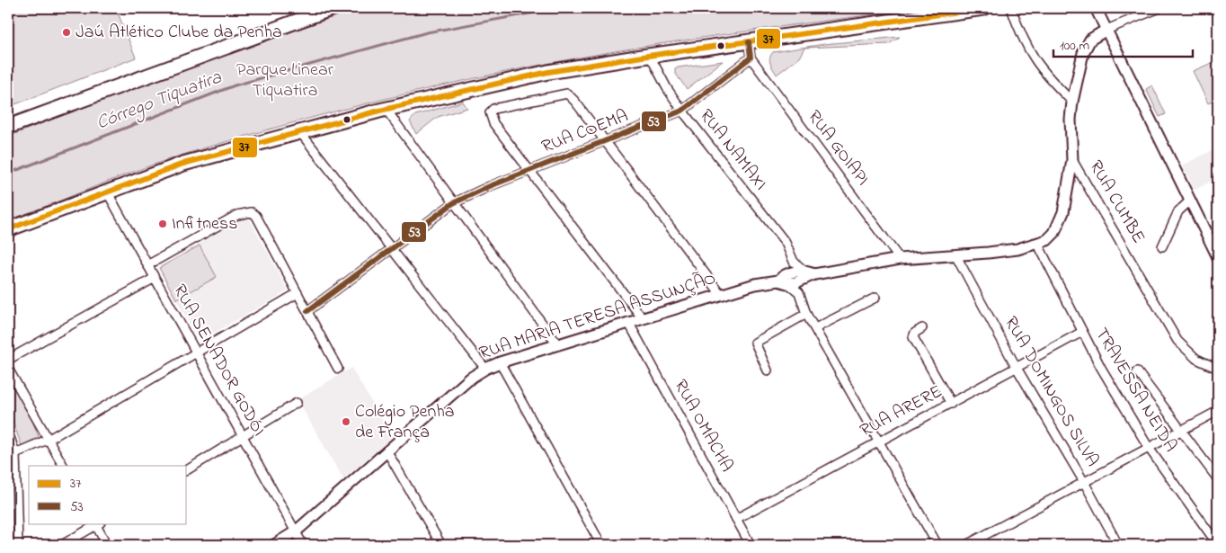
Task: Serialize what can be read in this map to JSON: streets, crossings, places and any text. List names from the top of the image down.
{
  "streets": {
    "street": [
      "RUA COEMA",
      "RUA GOIAPI",
      "RUA NAMAXI",
      "RUA CUMBE",
      "RUA MARIA TERESA ASSUNÇÃO",
      "RUA SENADOR GODÓI",
      "TRAVESSA NEIDA",
      "RUA DOMINGOS SILVA",
      "RUA ARERE",
      "RUA OMACHA"
    ]
  },
  "crossings": [
    ["RUA COEMA", "RUA GOIAPI"],
    ["RUA COEMA", "RUA NAMAXI"],
    ["RUA GOIAPI", "RUA MARIA TERESA ASSUNÇÃO"],
    ["RUA NAMAXI", "RUA MARIA TERESA ASSUNÇÃO"],
    ["RUA CUMBE", "RUA MARIA TERESA ASSUNÇÃO"],
    ["RUA MARIA TERESA ASSUNÇÃO", "RUA SENADOR GODÓI"],
    ["RUA MARIA TERESA ASSUNÇÃO", "TRAVESSA NEIDA"],
    ["RUA MARIA TERESA ASSUNÇÃO", "RUA DOMINGOS SILVA"],
    ["RUA MARIA TERESA ASSUNÇÃO", "RUA OMACHA"],
    ["TRAVESSA NEIDA", "RUA ARERE"],
    ["RUA DOMINGOS SILVA", "RUA ARERE"],
    ["RUA ARERE", "RUA OMACHA"]
  ],
  "water": ["Córrego Tiquatira"],
  "parks": ["Parque Linear Tiquatira"],
  "places": ["Jaú Atlético Clube da Penha", "Infitness", "Colégio Penha de França"],
  "lines": ["transit line 37", "transit line 53"],
  "legend": ["37", "53"],
  "scale_bar": "100 m"
}
